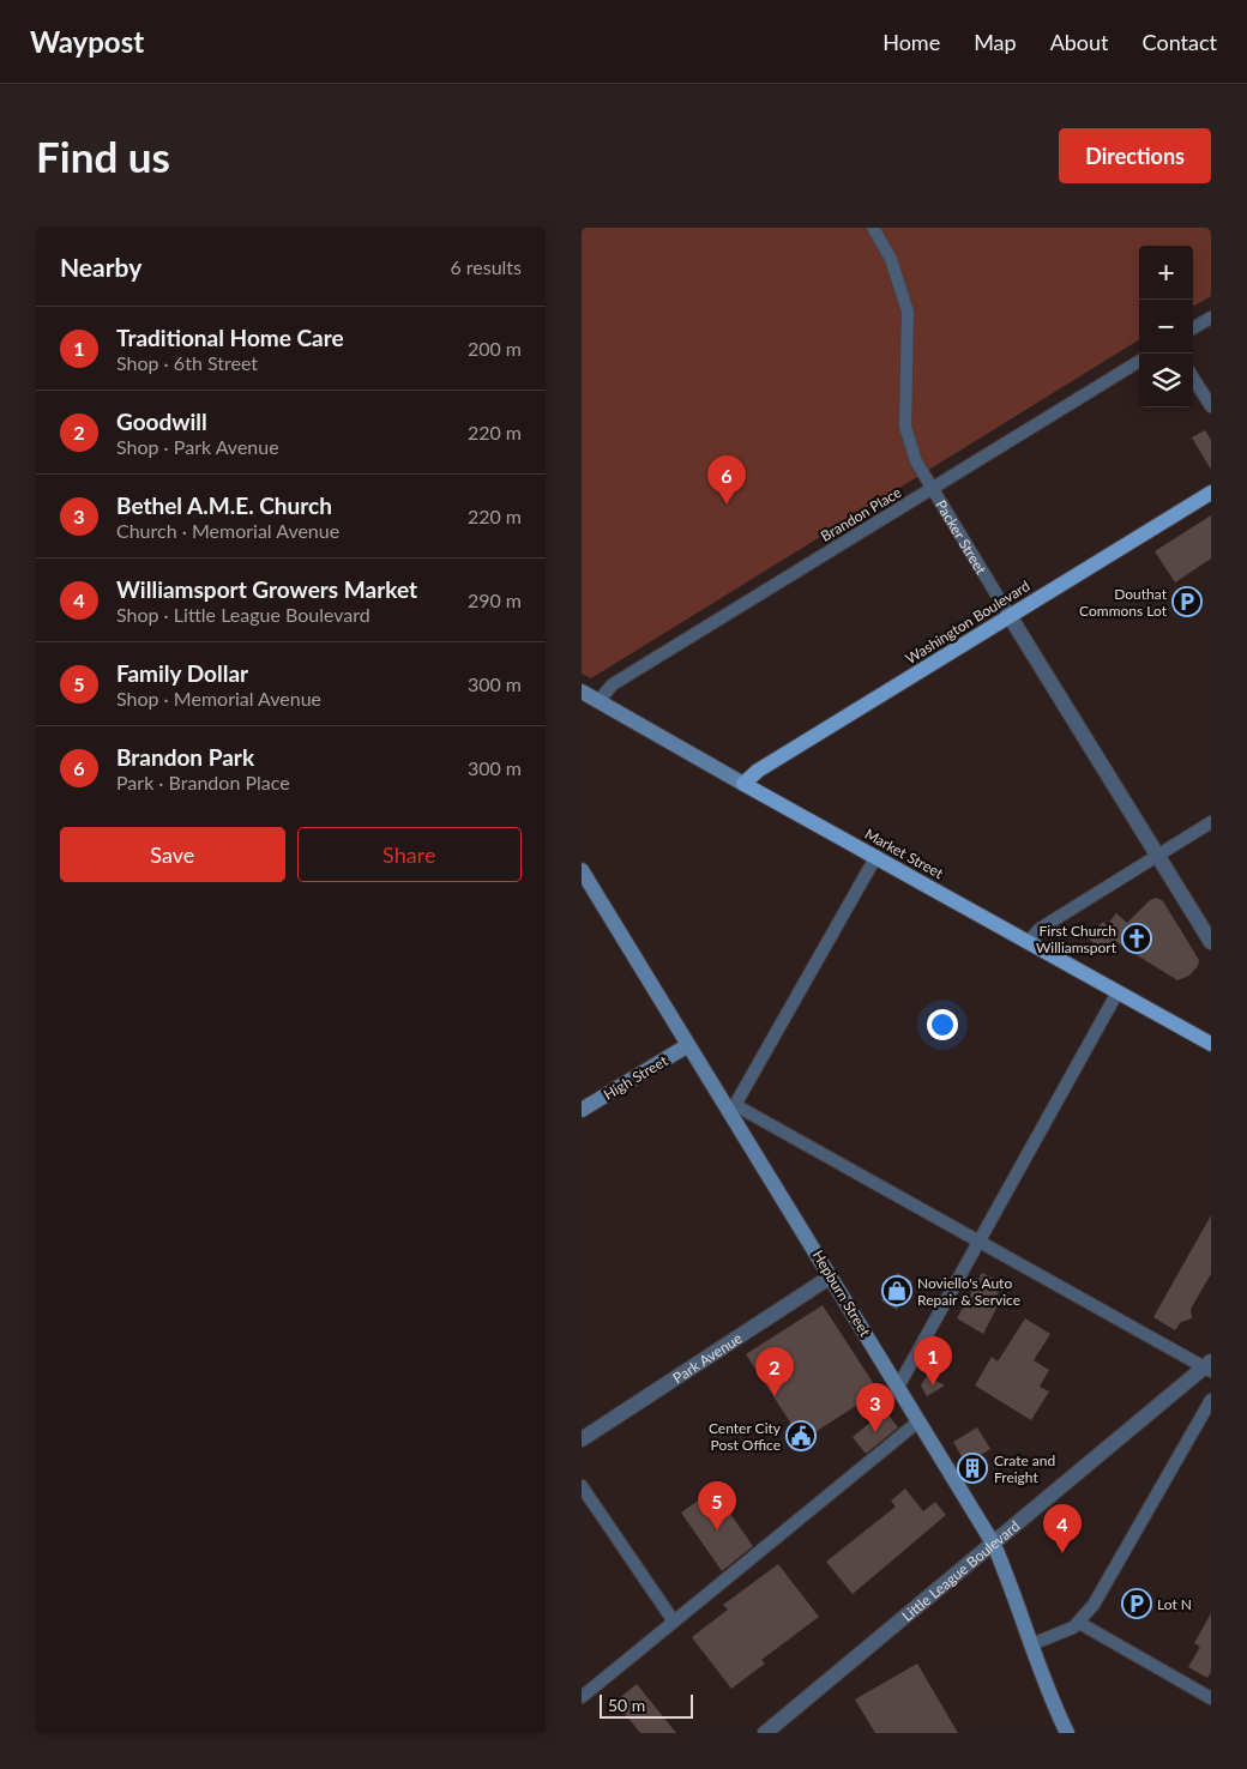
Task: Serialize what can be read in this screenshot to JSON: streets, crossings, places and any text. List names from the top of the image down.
{
  "streets": {
    "main road": [
      "Washington Boulevard",
      "Market Street",
      "High Street",
      "Hepburn Street"
    ],
    "street": [
      "Brandon Place",
      "Packer Street",
      "Park Avenue",
      "Little League Boulevard"
    ]
  },
  "crossings": [
    ["Brandon Place", "Packer Street"],
    ["Brandon Place", "Market Street"],
    ["Packer Street", "Washington Boulevard"],
    ["Washington Boulevard", "Market Street"],
    ["High Street", "Hepburn Street"],
    ["Hepburn Street", "Park Avenue"],
    ["Hepburn Street", "Little League Boulevard"]
  ],
  "places": {
    "parking": ["Douthat Commons Lot", "Lot N"],
    "church": ["First Church Williamsport"],
    "shop": ["Noviello's Auto Repair & Service"],
    "public building": ["Center City Post Office"],
    "building": ["Crate and Freight"]
  },
  "scale_bar": "50 m",
  "page": {
    "header": "Waypost",
    "nav": [
      "Home",
      "Map",
      "About",
      "Contact"
    ],
    "buttons": [
      "Directions",
      ["Save", "Share"]
    ],
    "title": "Find us",
    "heading": ["Nearby", "6 results"],
    "map_buttons": ["+", "−"],
    "list": [
      {
        "mark": "1",
        "name": "Traditional Home Care",
        "note": "Shop · 6th Street",
        "value": "200 m"
      },
      {
        "mark": "2",
        "name": "Goodwill",
        "note": "Shop · Park Avenue",
        "value": "220 m"
      },
      {
        "mark": "3",
        "name": "Bethel A.M.E. Church",
        "note": "Church · Memorial Avenue",
        "value": "220 m"
      },
      {
        "mark": "4",
        "name": "Williamsport Growers Market",
        "note": "Shop · Little League Boulevard",
        "value": "290 m"
      },
      {
        "mark": "5",
        "name": "Family Dollar",
        "note": "Shop · Memorial Avenue",
        "value": "300 m"
      },
      {
        "mark": "6",
        "name": "Brandon Park",
        "note": "Park · Brandon Place",
        "value": "300 m"
      }
    ],
    "pins": [
      "6",
      "1",
      "2",
      "3",
      "5",
      "4"
    ],
    "scale": "50 m"
  }
}
